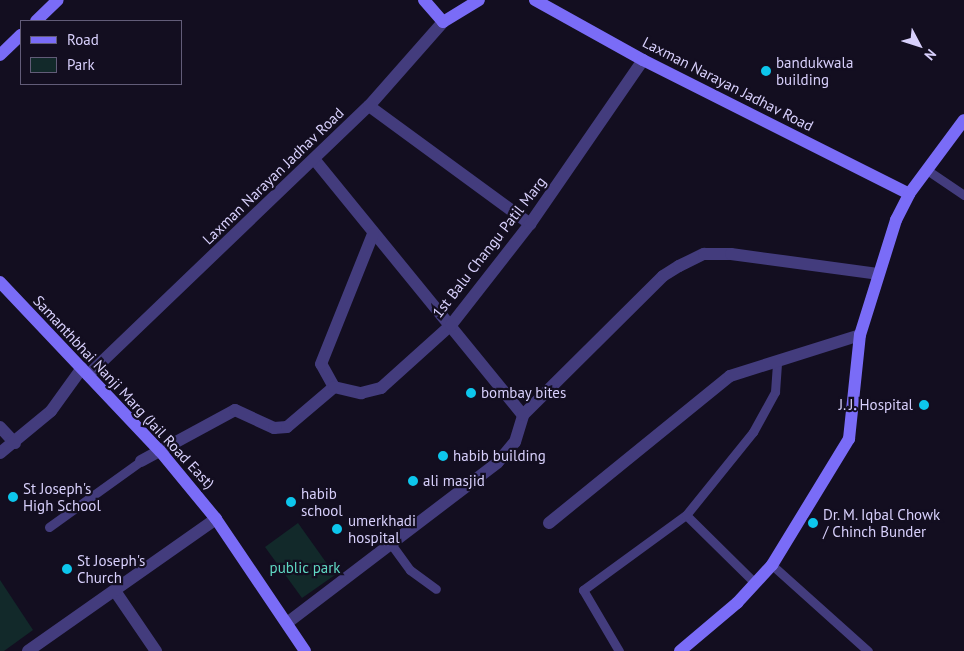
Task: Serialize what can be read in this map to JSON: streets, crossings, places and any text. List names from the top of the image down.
{
  "streets": {
    "street": ["Laxman Narayan Jadhav Road", "1st Balu Changu Patil Marg", "Samanthbhai Nanji Marg (Jail Road East)"]
  },
  "crossings": [
    ["Laxman Narayan Jadhav Road", "1st Balu Changu Patil Marg"],
    ["Laxman Narayan Jadhav Road", "Samanthbhai Nanji Marg (Jail Road East)"]
  ],
  "parks": ["public park"],
  "places": [
    "bandukwala building",
    "bombay bites",
    "J. J. Hospital",
    "habib building",
    "ali masjid",
    "St Joseph's High School",
    "habib school",
    "Dr. M. Iqbal Chowk / Chinch Bunder",
    "umerkhadi hospital",
    "St Joseph's Church"
  ],
  "legend": ["Road", "Park"],
  "north": "bottom right"
}
